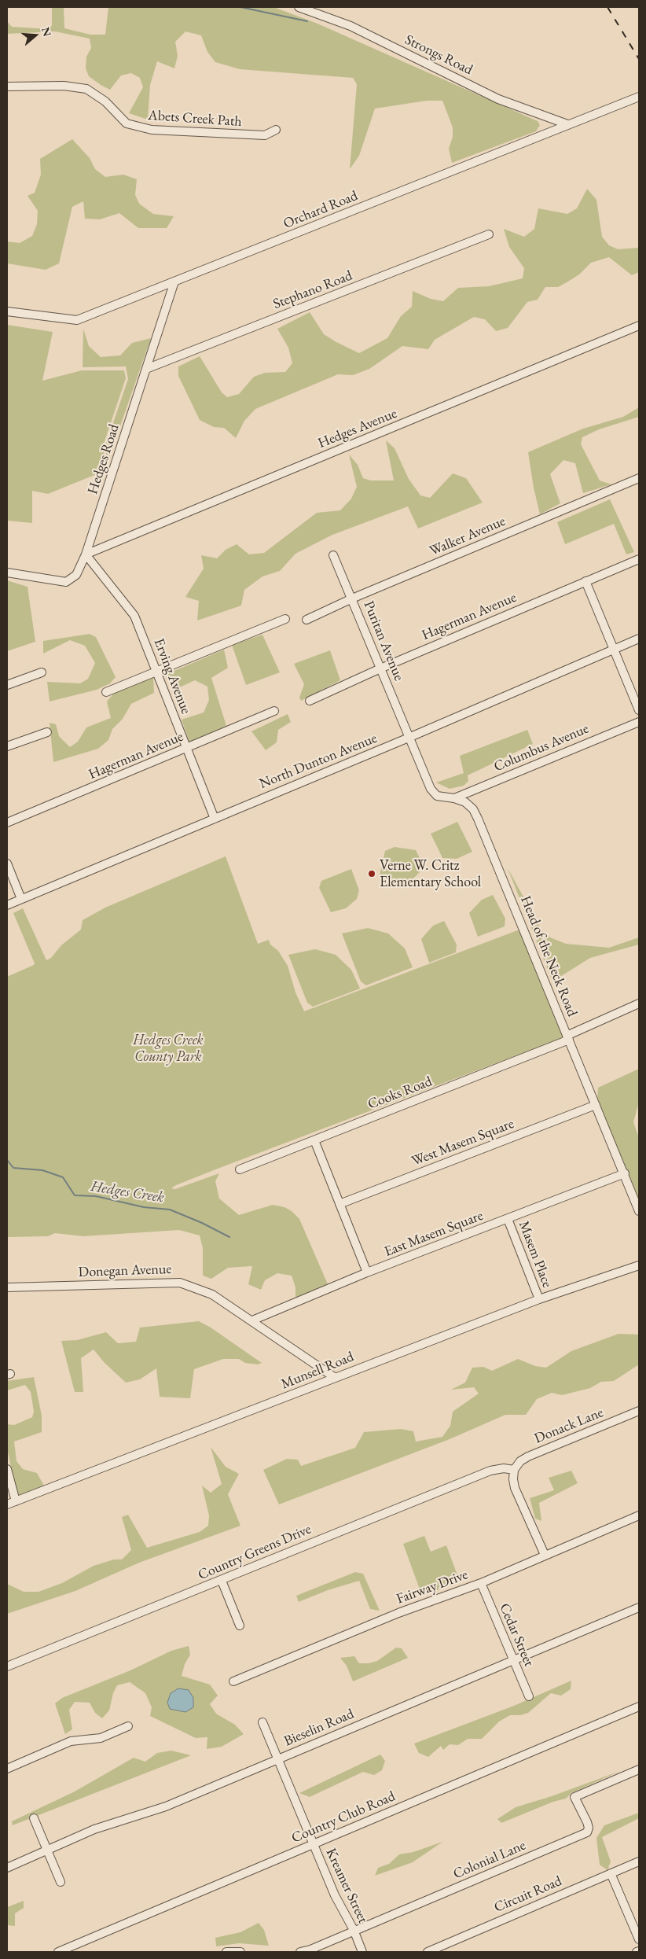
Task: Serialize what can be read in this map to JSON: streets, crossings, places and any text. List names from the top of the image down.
{
  "streets": {
    "street": [
      "Strongs Road",
      "Abets Creek Path",
      "Orchard Road",
      "Stephano Road",
      "Hedges Avenue",
      "Hedges Road",
      "Walker Avenue",
      "Hagerman Avenue",
      "Puritan Avenue",
      "Erving Avenue",
      "Columbus Avenue",
      "North Dunton Avenue",
      "Head of the Neck Road",
      "Cooks Road",
      "West Masem Square",
      "East Masem Square",
      "Masem Place",
      "Donegan Avenue",
      "Munsell Road",
      "Donack Lane",
      "Country Greens Drive",
      "Fairway Drive",
      "Cedar Street",
      "Bieselin Road",
      "Country Club Road",
      "Colonial Lane",
      "Kreamer Street",
      "Circuit Road"
    ]
  },
  "crossings": [
    ["Strongs Road", "Orchard Road"],
    ["Orchard Road", "Hedges Road"],
    ["Stephano Road", "Hedges Road"],
    ["Hedges Avenue", "Hedges Road"],
    ["Hedges Avenue", "Erving Avenue"],
    ["Hedges Road", "Erving Avenue"],
    ["Walker Avenue", "Puritan Avenue"],
    ["Hagerman Avenue", "Puritan Avenue"],
    ["Hagerman Avenue", "Erving Avenue"],
    ["Puritan Avenue", "North Dunton Avenue"],
    ["Puritan Avenue", "Head of the Neck Road"],
    ["Erving Avenue", "North Dunton Avenue"],
    ["Columbus Avenue", "Head of the Neck Road"],
    ["North Dunton Avenue", "Head of the Neck Road"],
    ["Head of the Neck Road", "Cooks Road"],
    ["Head of the Neck Road", "West Masem Square"],
    ["Head of the Neck Road", "East Masem Square"],
    ["East Masem Square", "Masem Place"],
    ["East Masem Square", "Donegan Avenue"],
    ["Masem Place", "Munsell Road"],
    ["Donegan Avenue", "Munsell Road"],
    ["Donack Lane", "Country Greens Drive"],
    ["Fairway Drive", "Cedar Street"],
    ["Cedar Street", "Bieselin Road"],
    ["Bieselin Road", "Kreamer Street"],
    ["Country Club Road", "Kreamer Street"],
    ["Colonial Lane", "Kreamer Street"]
  ],
  "water": ["Hedges Creek"],
  "parks": ["Hedges Creek County Park"],
  "places": ["Verne W. Critz Elementary School"],
  "north": "right"
}
